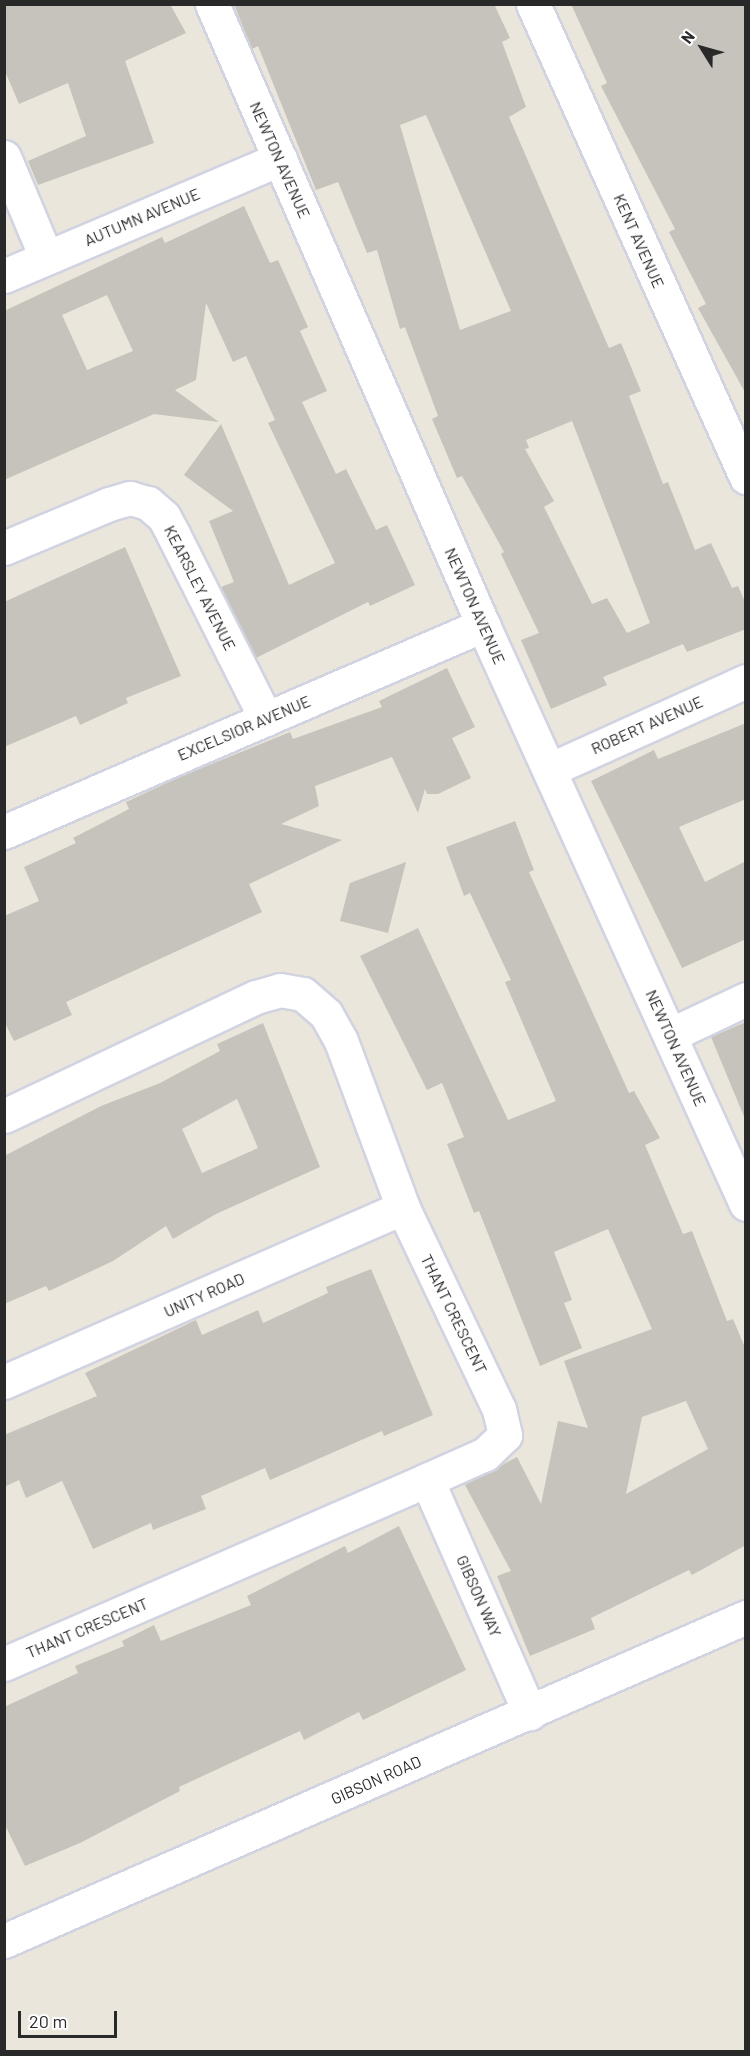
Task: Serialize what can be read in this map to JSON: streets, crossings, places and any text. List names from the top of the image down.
{
  "streets": {
    "street": [
      "NEWTON AVENUE",
      "AUTUMN AVENUE",
      "KENT AVENUE",
      "KEARSLEY AVENUE",
      "ROBERT AVENUE",
      "EXCELSIOR AVENUE",
      "UNITY ROAD",
      "THANT CRESCENT",
      "GIBSON WAY",
      "GIBSON ROAD"
    ]
  },
  "crossings": [
    ["NEWTON AVENUE", "AUTUMN AVENUE"],
    ["NEWTON AVENUE", "ROBERT AVENUE"],
    ["NEWTON AVENUE", "EXCELSIOR AVENUE"],
    ["KEARSLEY AVENUE", "EXCELSIOR AVENUE"],
    ["UNITY ROAD", "THANT CRESCENT"],
    ["THANT CRESCENT", "GIBSON WAY"],
    ["GIBSON WAY", "GIBSON ROAD"]
  ],
  "scale_bar": "20 m",
  "north": "top left"
}
